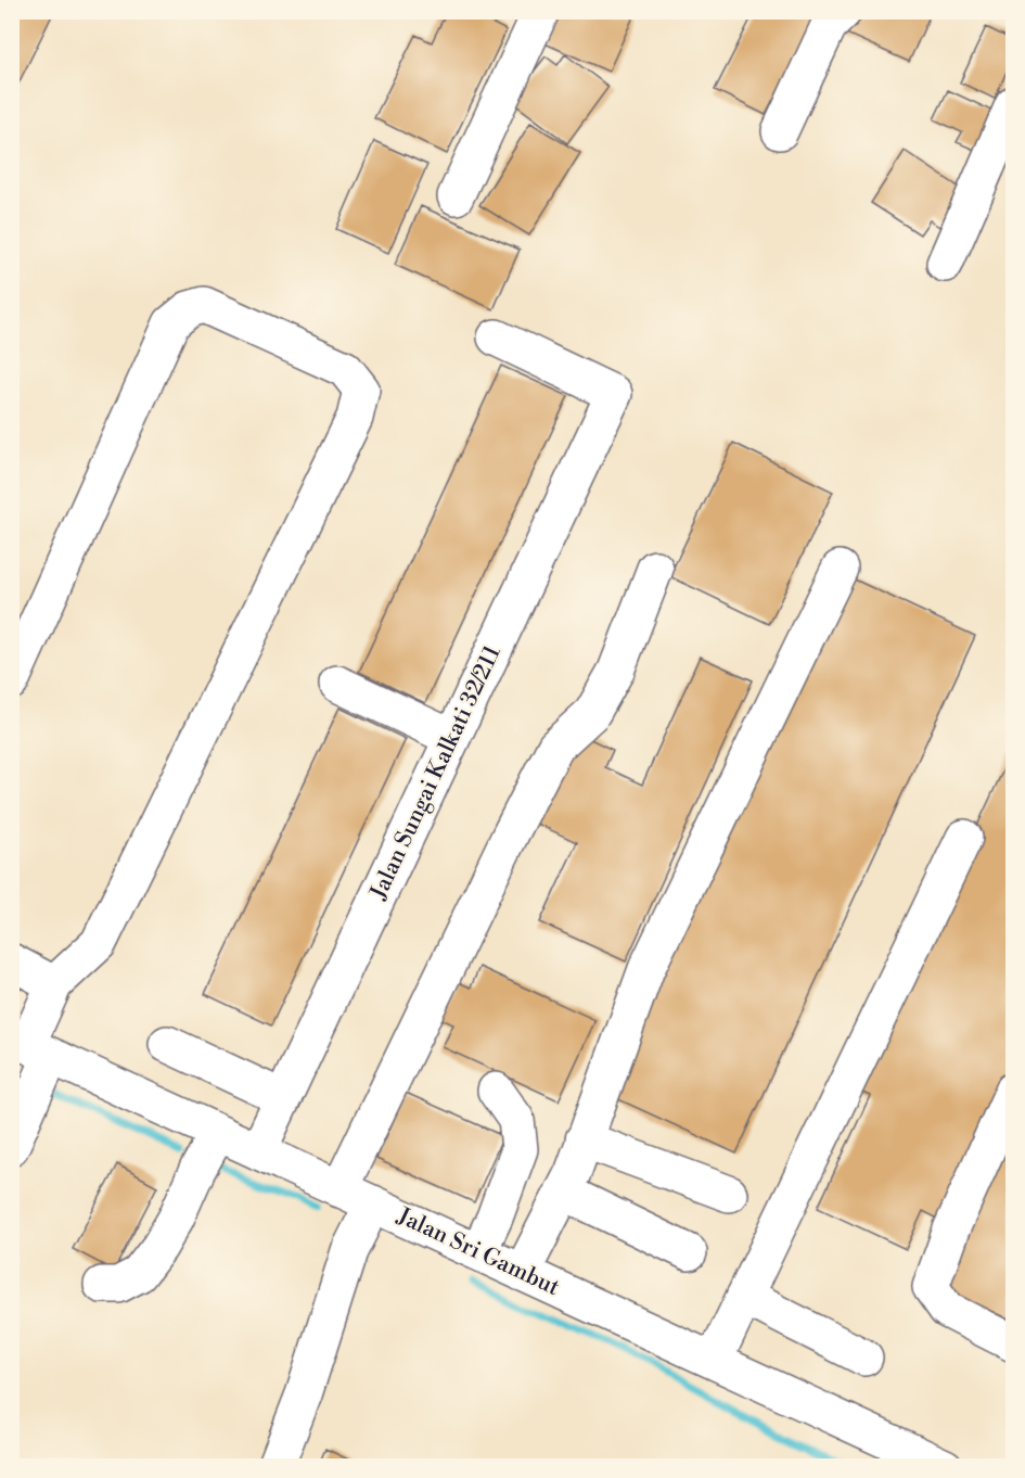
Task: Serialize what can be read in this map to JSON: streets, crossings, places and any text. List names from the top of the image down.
{
  "streets": {
    "street": ["Jalan Sungai Kalkati 32/211", "Jalan Sri Gambut"]
  },
  "crossings": [
    ["Jalan Sungai Kalkati 32/211", "Jalan Sri Gambut"]
  ]
}
